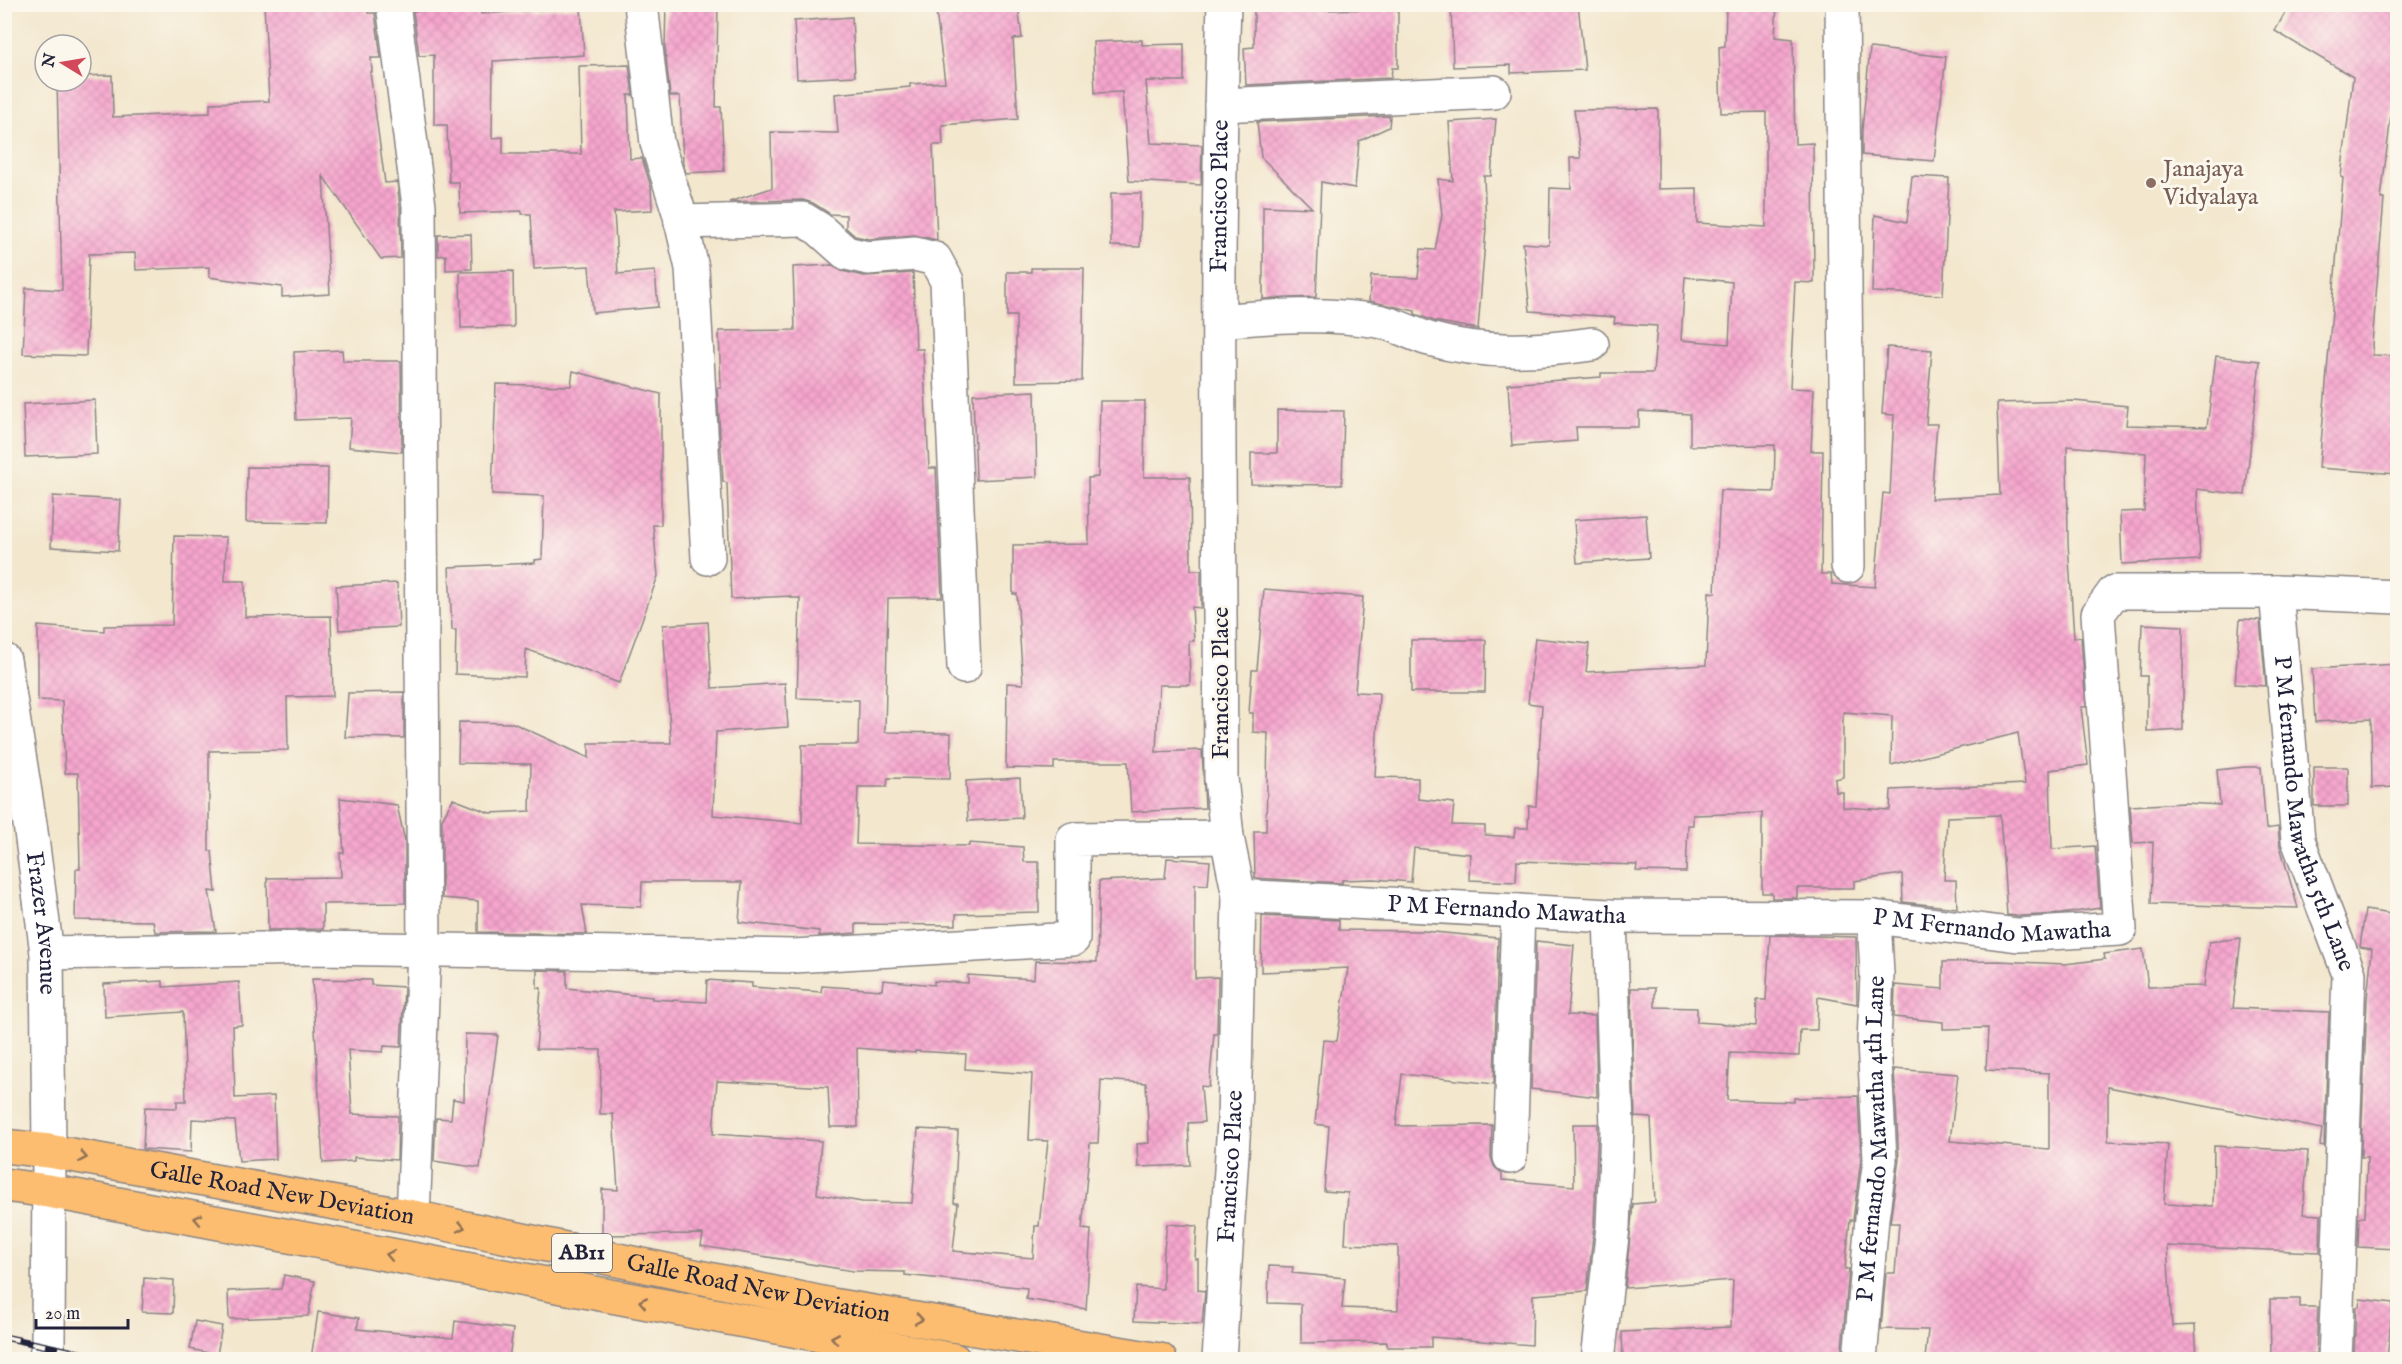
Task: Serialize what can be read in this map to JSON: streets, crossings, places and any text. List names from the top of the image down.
{
  "streets": {
    "main road": ["Galle Road New Deviation", "AB11"],
    "street": [
      "Francisco Place",
      "P M fernando Mawatha 5th Lane",
      "P M Fernando Mawatha",
      "Frazer Avenue",
      "P M fernando Mawatha 4th Lane"
    ]
  },
  "crossings": [
    ["Francisco Place", "P M Fernando Mawatha"],
    ["P M fernando Mawatha 5th Lane", "P M Fernando Mawatha"],
    ["P M Fernando Mawatha", "P M fernando Mawatha 4th Lane"],
    ["Frazer Avenue", "Galle Road New Deviation"]
  ],
  "places": ["Janajaya Vidyalaya"],
  "scale_bar": "20 m",
  "north": "left"
}
